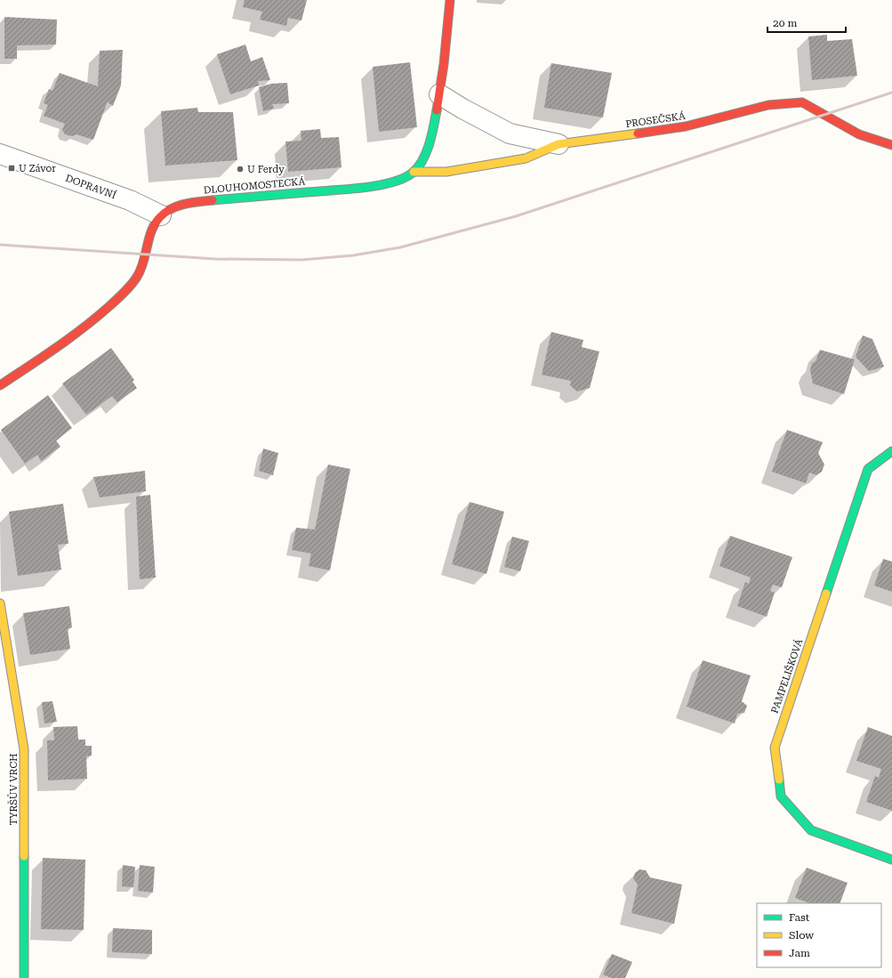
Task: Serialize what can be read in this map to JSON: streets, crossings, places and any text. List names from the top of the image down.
{
  "streets": {
    "street": [
      "PROSEČSKÁ",
      "DLOUHOMOSTECKÁ",
      "DOPRAVNÍ",
      "PAMPELIŠKOVÁ",
      "TYRŠŮV VRCH"
    ]
  },
  "crossings": [
    ["PROSEČSKÁ", "DLOUHOMOSTECKÁ"],
    ["DLOUHOMOSTECKÁ", "DOPRAVNÍ"]
  ],
  "places": {
    "transit": ["U Závor"],
    "other": ["U Ferdy"]
  },
  "legend": ["Fast", "Slow", "Jam"],
  "scale_bar": "20 m"
}
